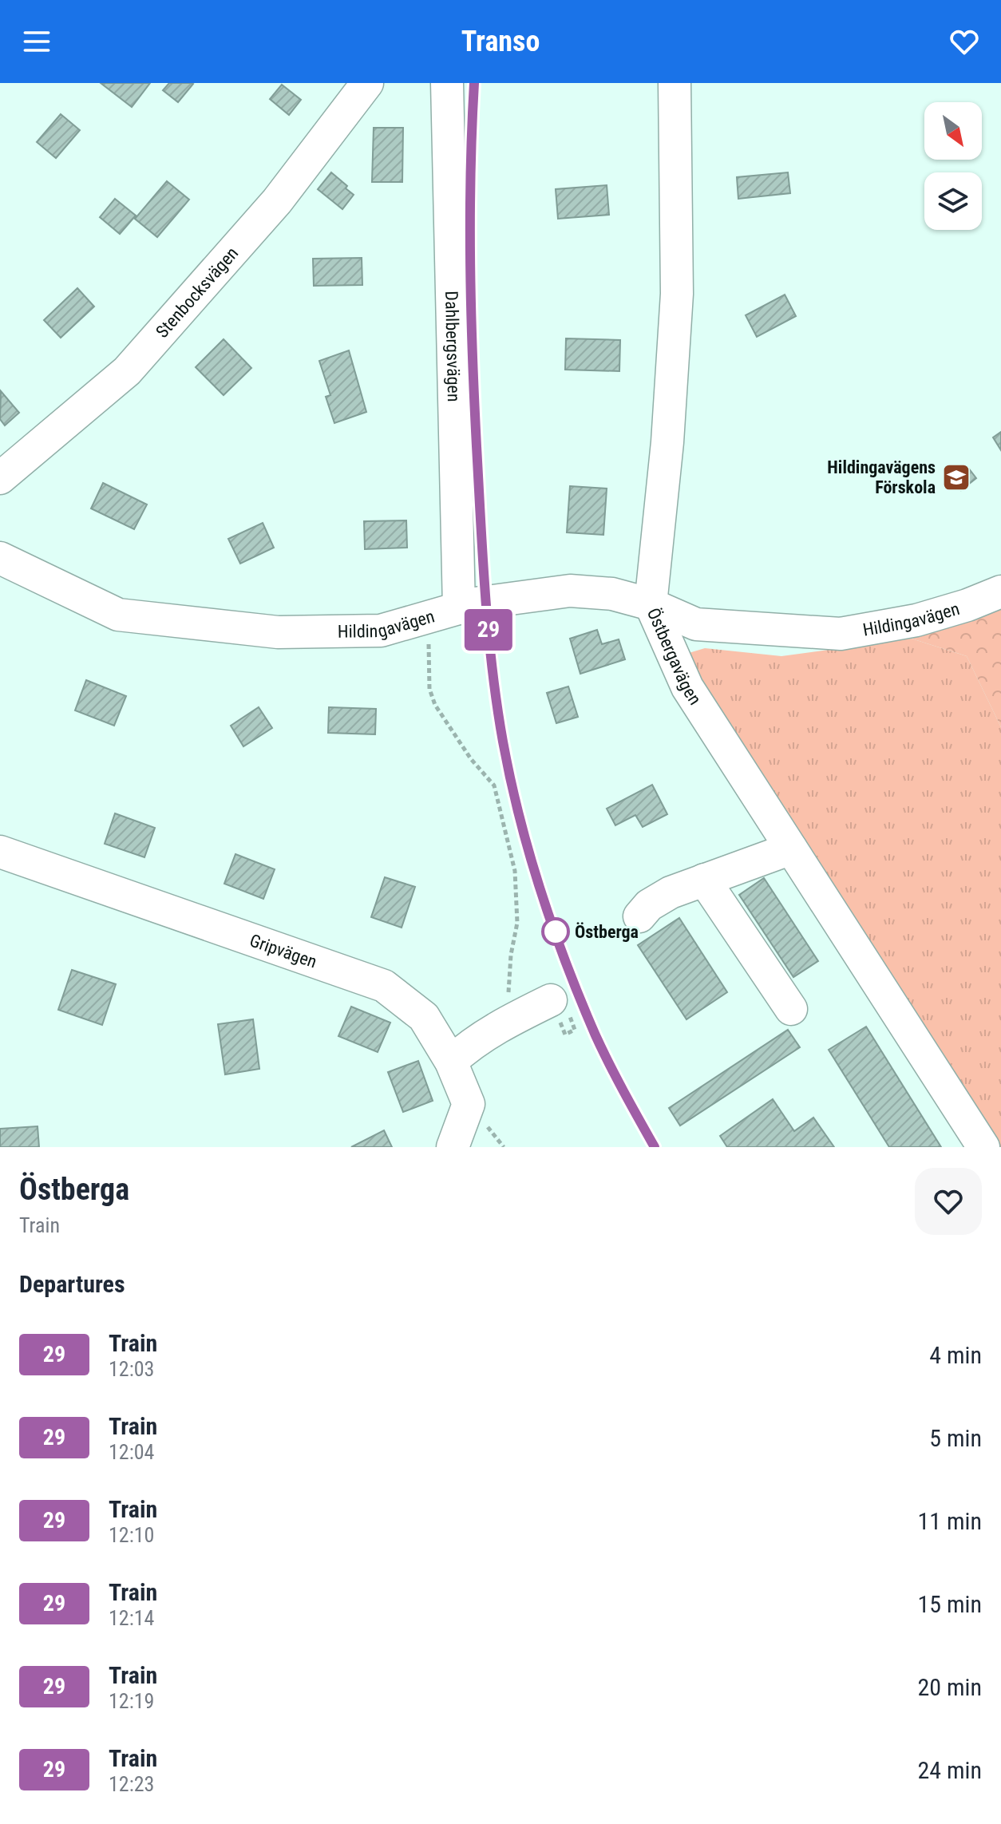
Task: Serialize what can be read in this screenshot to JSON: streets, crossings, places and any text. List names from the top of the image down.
{
  "streets": {
    "street": [
      "Stenbocksvägen",
      "Dahlbergsvägen",
      "Hildingavägen",
      "Östbergavägen",
      "Gripvägen"
    ]
  },
  "crossings": [
    ["Dahlbergsvägen", "Hildingavägen"],
    ["Hildingavägen", "Östbergavägen"]
  ],
  "places": {
    "school or university": ["Hildingavägens Förskola"],
    "other": ["Östberga"]
  },
  "north": "bottom right",
  "page": {
    "header": "Transo",
    "on_map": "29",
    "heading": [
      ["Östberga", "Train"],
      "Departures"
    ],
    "list": [
      {
        "mark": "29",
        "name": "Train",
        "note": "12:03",
        "value": "4 min"
      },
      {
        "mark": "29",
        "name": "Train",
        "note": "12:04",
        "value": "5 min"
      },
      {
        "mark": "29",
        "name": "Train",
        "note": "12:10",
        "value": "11 min"
      },
      {
        "mark": "29",
        "name": "Train",
        "note": "12:14",
        "value": "15 min"
      },
      {
        "mark": "29",
        "name": "Train",
        "note": "12:19",
        "value": "20 min"
      },
      {
        "mark": "29",
        "name": "Train",
        "note": "12:23",
        "value": "24 min"
      }
    ]
  }
}
